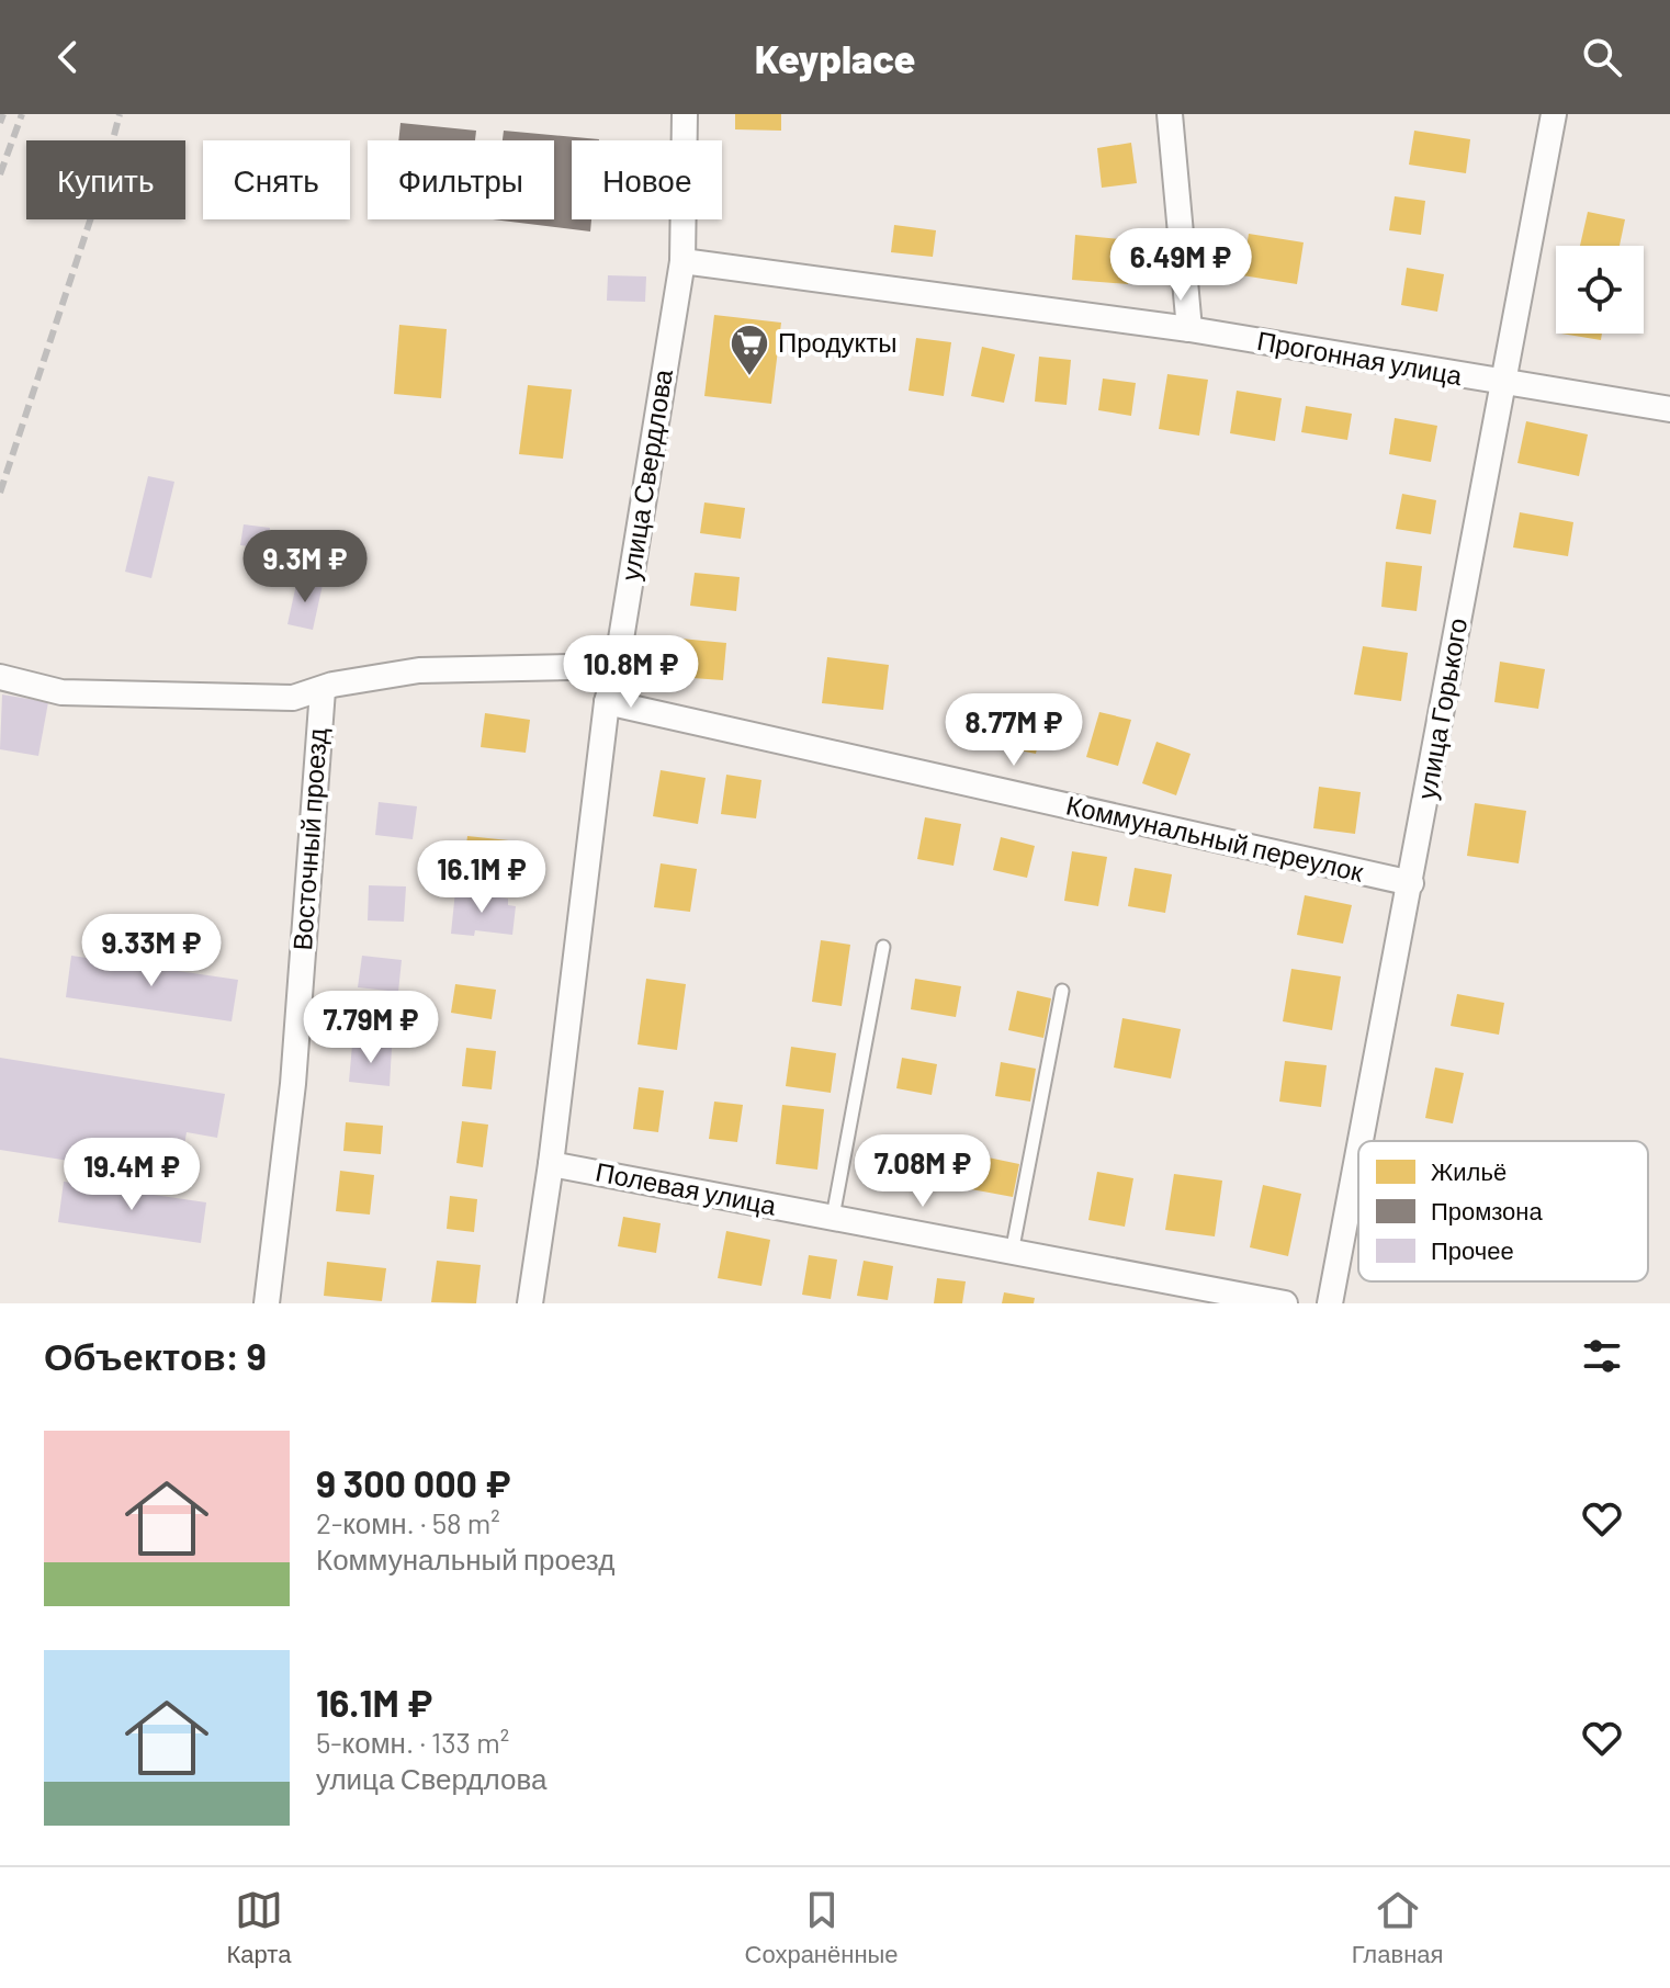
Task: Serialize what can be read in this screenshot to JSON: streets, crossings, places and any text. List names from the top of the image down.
{
  "streets": {
    "street": [
      "Прогонная улица",
      "улица Свердлова",
      "улица Горького",
      "Восточный проезд",
      "Коммунальный переулок",
      "Полевая улица"
    ]
  },
  "crossings": [
    ["Прогонная улица", "улица Свердлова"],
    ["Прогонная улица", "улица Горького"],
    ["улица Свердлова", "Коммунальный переулок"],
    ["улица Свердлова", "Полевая улица"],
    ["улица Горького", "Коммунальный переулок"]
  ],
  "places": {
    "supermarket": ["Продукты"]
  },
  "legend": ["Жильё", "Промзона", "Прочее"],
  "page": {
    "header": "Keyplace",
    "chip": [
      "Купить",
      "Снять",
      "Фильтры",
      "Новое"
    ],
    "price": [
      "6.49M ₽",
      "9.3M ₽",
      "10.8M ₽",
      "8.77M ₽",
      "16.1M ₽",
      "9.33M ₽",
      "7.79M ₽",
      "7.08M ₽",
      "19.4M ₽"
    ],
    "heading": "Объектов: 9",
    "list": [
      {
        "name": "9 300 000 ₽",
        "note": "2-комн. · 58 m² · Коммунальный проезд"
      },
      {
        "name": "16.1M ₽",
        "note": "5-комн. · 133 m² · улица Свердлова"
      }
    ],
    "tabs": ["Карта", "Сохранённые", "Главная"]
  }
}
